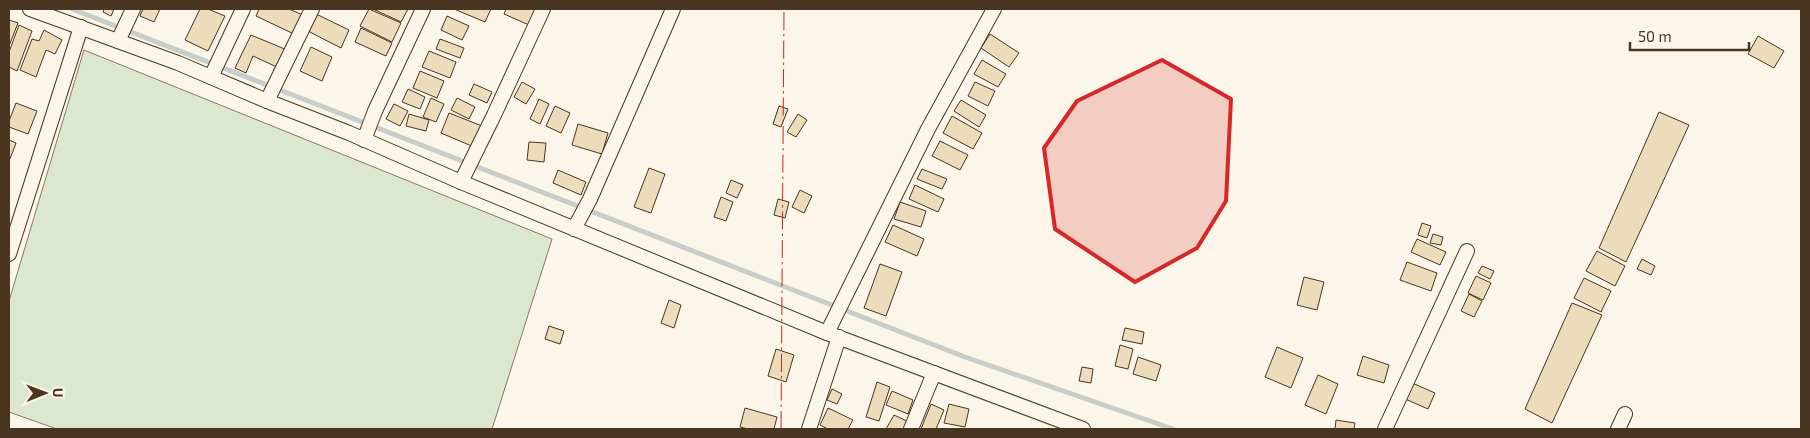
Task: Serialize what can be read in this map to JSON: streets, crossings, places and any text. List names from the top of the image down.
{
  "scale_bar": "50 m",
  "north": "right"
}
